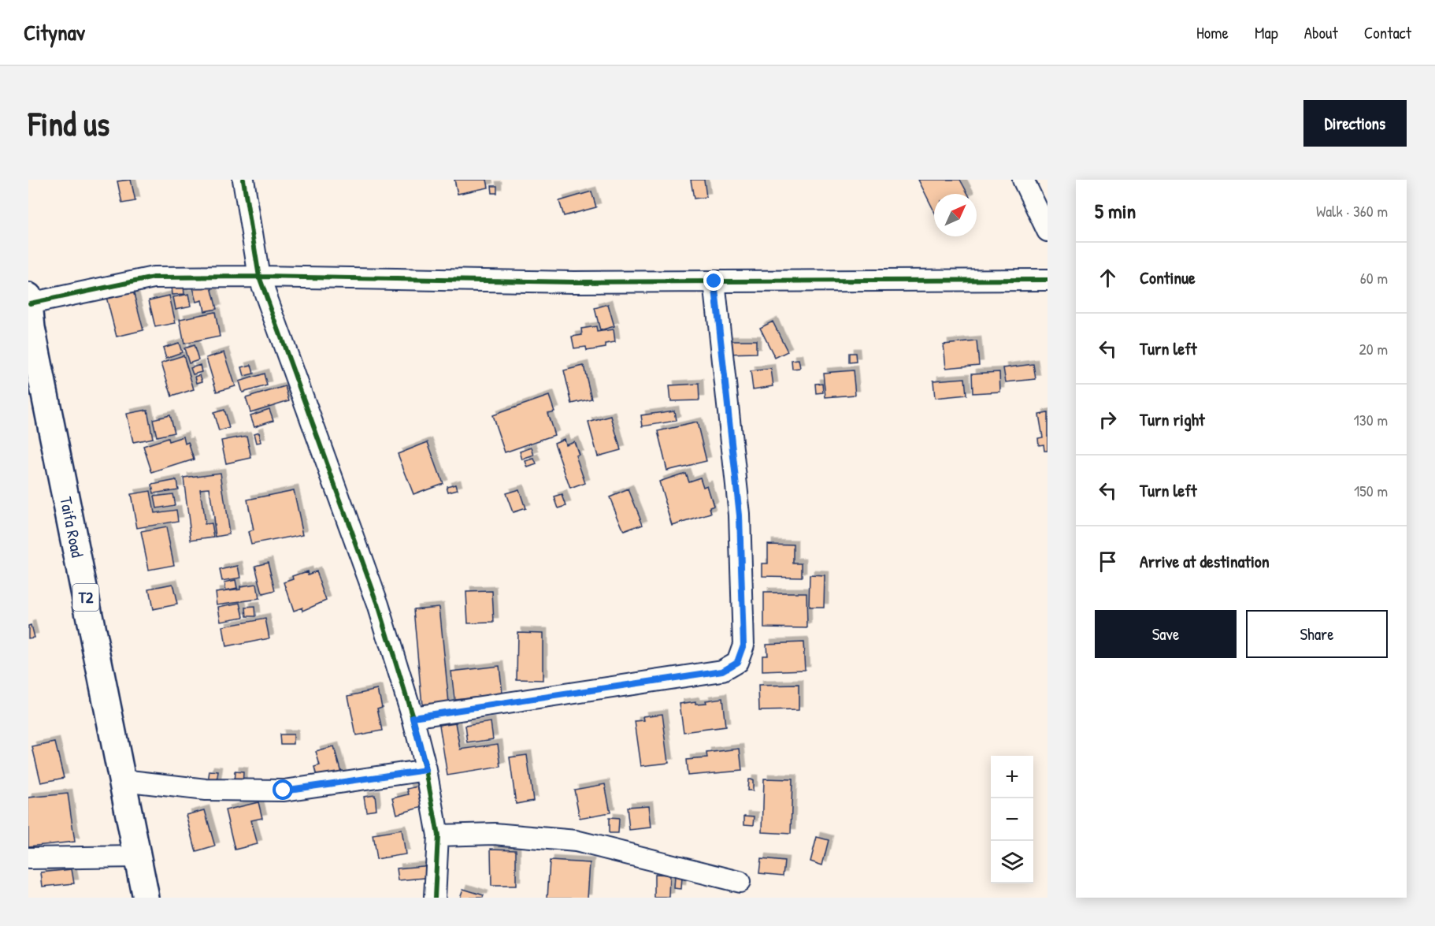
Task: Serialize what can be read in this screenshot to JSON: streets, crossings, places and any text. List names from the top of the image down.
{
  "streets": {
    "highway": ["Taifa Road", "T2"]
  },
  "north": "top right",
  "page": {
    "header": "Citynav",
    "nav": [
      "Home",
      "Map",
      "About",
      "Contact"
    ],
    "buttons": [
      "Directions",
      ["Save", "Share"]
    ],
    "title": "Find us",
    "heading": ["5 min", "Walk · 360 m"],
    "list": [
      ["Continue", "60 m"],
      ["Turn left", "20 m"],
      ["Turn right", "130 m"],
      ["Turn left", "150 m"],
      "Arrive at destination"
    ],
    "map_buttons": ["+", "−"]
  }
}
